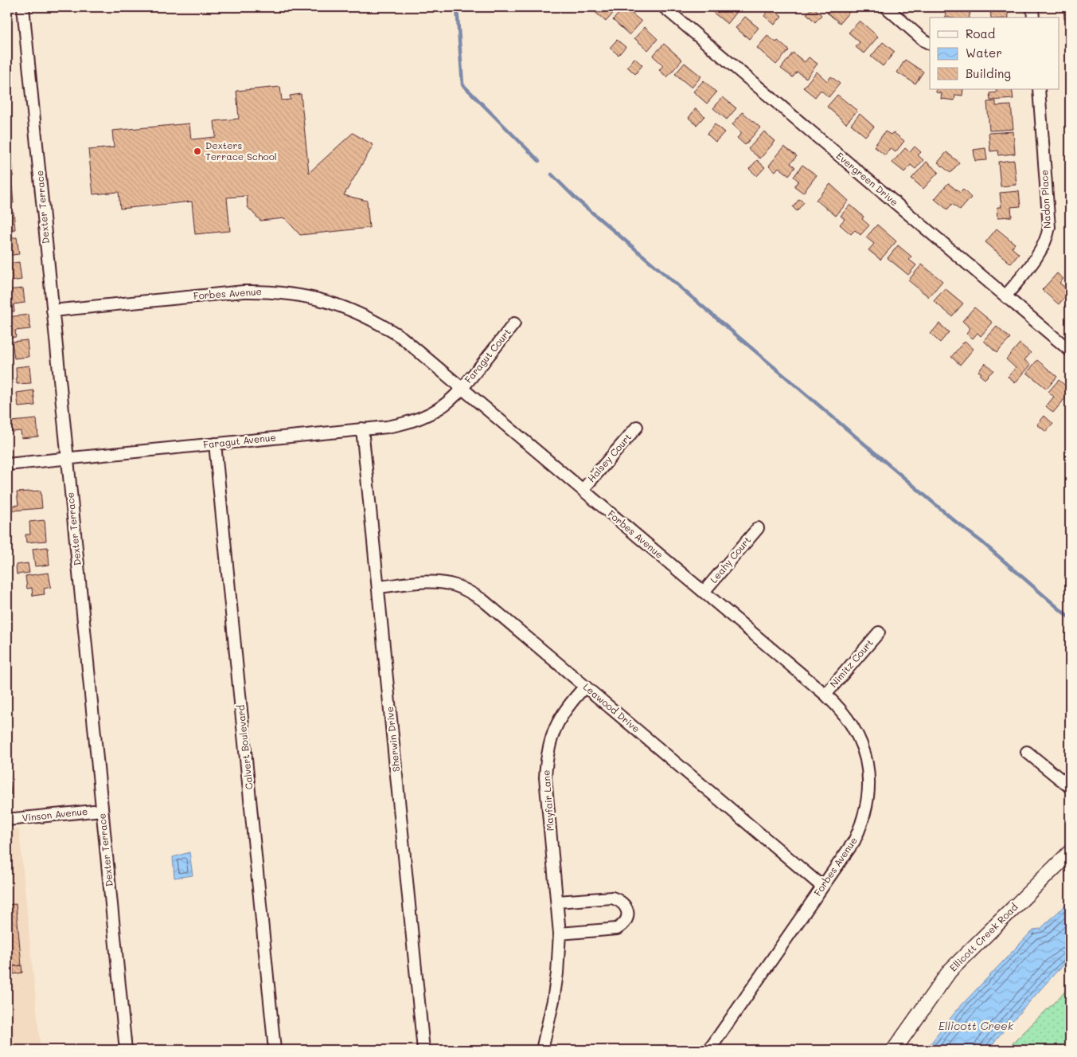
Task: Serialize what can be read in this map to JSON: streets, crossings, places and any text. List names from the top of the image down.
{
  "streets": {
    "street": [
      "Evergreen Drive",
      "Nadon Place",
      "Dexter Terrace",
      "Forbes Avenue",
      "Faragut Court",
      "Faragut Avenue",
      "Halsey Court",
      "Leahy Court",
      "Nimitz Court",
      "Leawood Drive",
      "Sherwin Drive",
      "Calvert Boulevard",
      "Mayfair Lane",
      "Vinson Avenue",
      "Ellicott Creek Road"
    ]
  },
  "crossings": [
    ["Evergreen Drive", "Nadon Place"],
    ["Dexter Terrace", "Forbes Avenue"],
    ["Dexter Terrace", "Faragut Avenue"],
    ["Dexter Terrace", "Vinson Avenue"],
    ["Forbes Avenue", "Faragut Court"],
    ["Forbes Avenue", "Faragut Avenue"],
    ["Forbes Avenue", "Halsey Court"],
    ["Forbes Avenue", "Leahy Court"],
    ["Forbes Avenue", "Nimitz Court"],
    ["Forbes Avenue", "Leawood Drive"],
    ["Faragut Court", "Faragut Avenue"],
    ["Faragut Avenue", "Sherwin Drive"],
    ["Faragut Avenue", "Calvert Boulevard"],
    ["Leawood Drive", "Sherwin Drive"],
    ["Leawood Drive", "Mayfair Lane"]
  ],
  "water": ["Ellicott Creek"],
  "places": ["Dexters Terrace School"],
  "legend": ["Road", "Water", "Building"]
}
